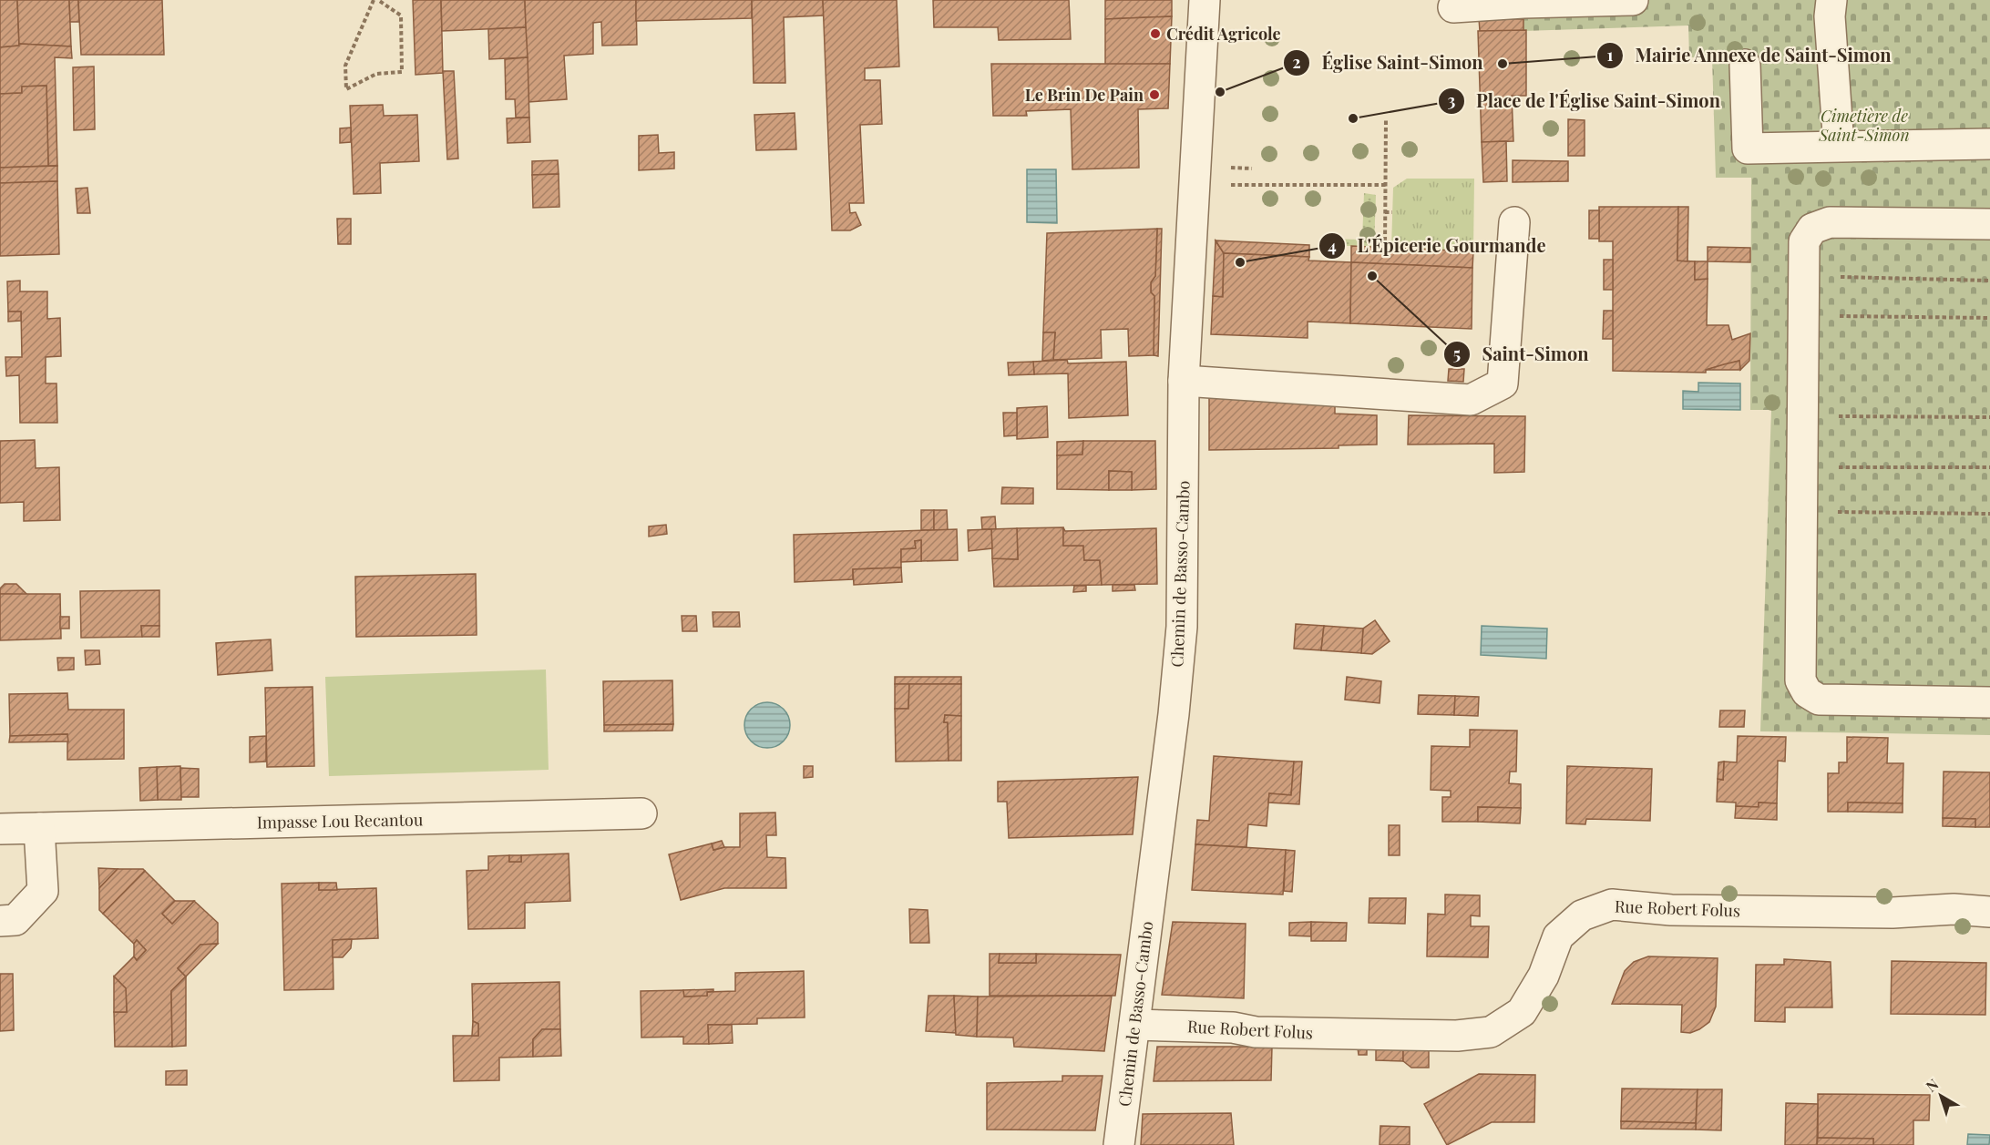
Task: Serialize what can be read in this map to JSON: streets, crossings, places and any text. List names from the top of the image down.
{
  "streets": {
    "street": ["Chemin de Basso-Cambo", "Impasse Lou Recantou", "Rue Robert Folus"]
  },
  "crossings": [
    ["Chemin de Basso-Cambo", "Rue Robert Folus"]
  ],
  "parks": ["Cimetière de Saint-Simon"],
  "places": [
    "Crédit Agricole",
    "Mairie Annexe de Saint-Simon",
    "Église Saint-Simon",
    "Le Brin De Pain",
    "Place de l'Église Saint-Simon",
    "L'Épicerie Gourmande",
    "Saint-Simon"
  ],
  "north": "top left"
}
